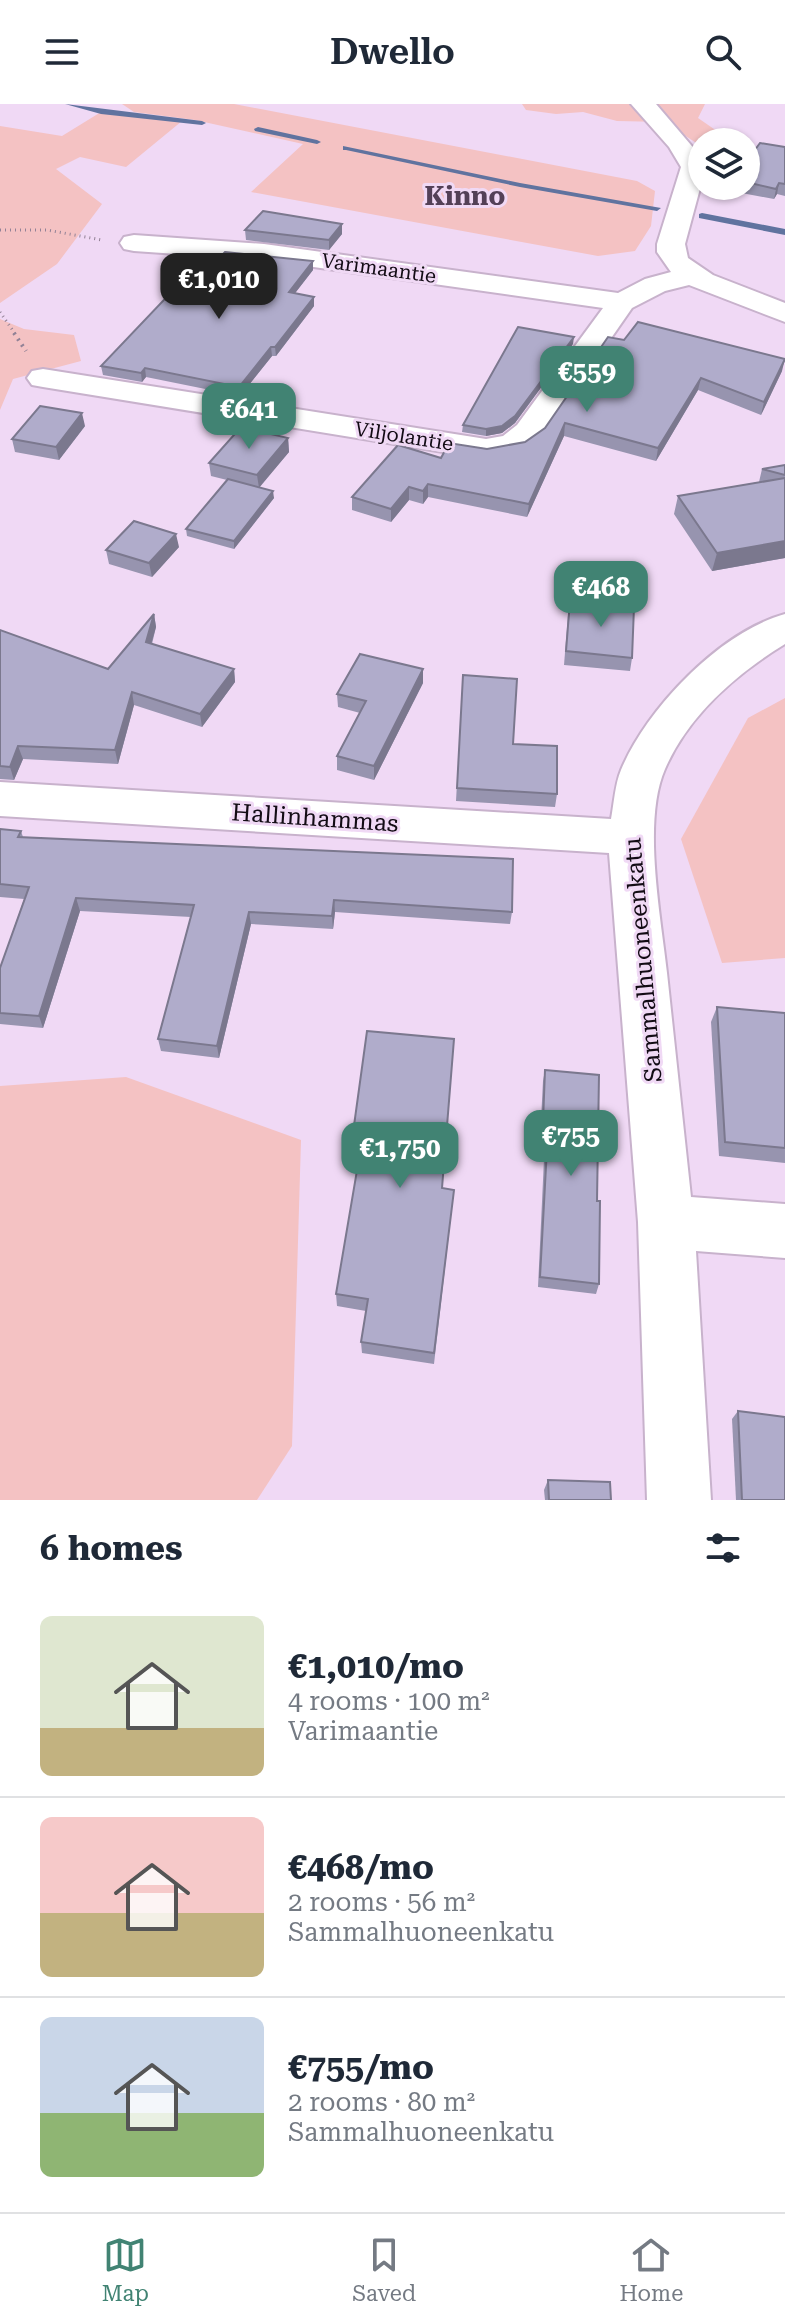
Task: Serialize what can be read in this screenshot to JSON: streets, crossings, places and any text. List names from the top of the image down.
{
  "streets": {
    "street": [
      "Varimaantie",
      "Viljolantie",
      "Hallinhammas",
      "Sammalhuoneenkatu"
    ]
  },
  "crossings": [
    ["Varimaantie", "Viljolantie"],
    ["Hallinhammas", "Sammalhuoneenkatu"]
  ],
  "districts": ["Kinno"],
  "page": {
    "header": "Dwello",
    "price": [
      "€1,010",
      "€559",
      "€641",
      "€468",
      "€755",
      "€1,750"
    ],
    "heading": "6 homes",
    "list": [
      {
        "name": "€1,010/mo",
        "note": "4 rooms · 100 m² · Varimaantie"
      },
      {
        "name": "€468/mo",
        "note": "2 rooms · 56 m² · Sammalhuoneenkatu"
      },
      {
        "name": "€755/mo",
        "note": "2 rooms · 80 m² · Sammalhuoneenkatu"
      }
    ],
    "tabs": ["Map", "Saved", "Home"]
  }
}
